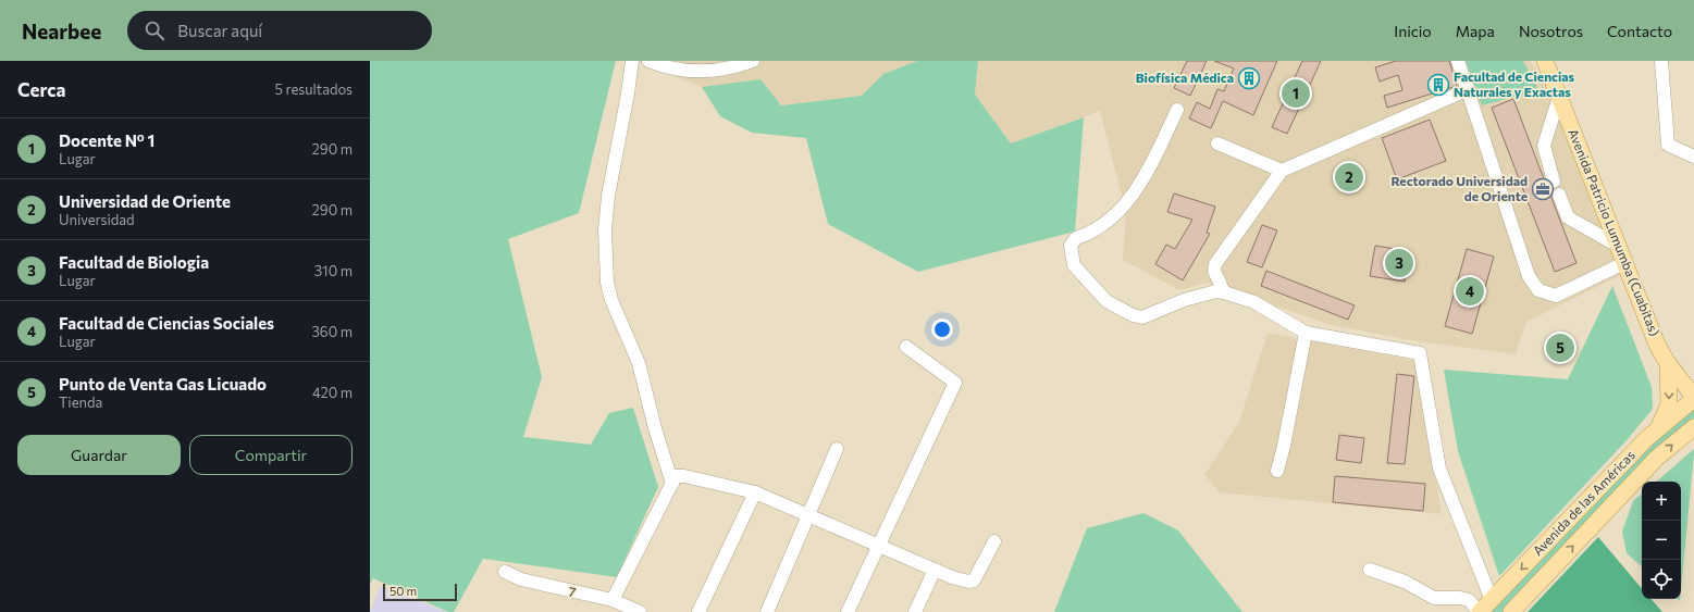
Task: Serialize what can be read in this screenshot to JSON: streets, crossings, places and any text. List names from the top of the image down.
{
  "streets": {
    "main road": ["Avenida Patricio Lumumba (Cuabitas)", "Avenida de las Américas"],
    "street": ["7"]
  },
  "crossings": [
    ["Avenida Patricio Lumumba (Cuabitas)", "Avenida de las Américas"]
  ],
  "places": {
    "building": ["Biofísica Médica", "Facultad de Ciencias Naturales y Exactas"],
    "office": ["Rectorado Universidad de Oriente"]
  },
  "scale_bar": "50 m",
  "page": {
    "header": "Nearbee",
    "search": "Buscar aquí",
    "nav": [
      "Inicio",
      "Mapa",
      "Nosotros",
      "Contacto"
    ],
    "heading": ["Cerca", "5 resultados"],
    "pins": [
      "1",
      "2",
      "3",
      "4",
      "5"
    ],
    "list": [
      {
        "mark": "1",
        "name": "Docente Nº 1",
        "note": "Lugar",
        "value": "290 m"
      },
      {
        "mark": "2",
        "name": "Universidad de Oriente",
        "note": "Universidad",
        "value": "290 m"
      },
      {
        "mark": "3",
        "name": "Facultad de Biologia",
        "note": "Lugar",
        "value": "310 m"
      },
      {
        "mark": "4",
        "name": "Facultad de Ciencias Sociales",
        "note": "Lugar",
        "value": "360 m"
      },
      {
        "mark": "5",
        "name": "Punto de Venta Gas Licuado",
        "note": "Tienda",
        "value": "420 m"
      }
    ],
    "buttons": ["Guardar", "Compartir"],
    "map_buttons": ["+", "−"],
    "scale": "50 m"
  }
}
